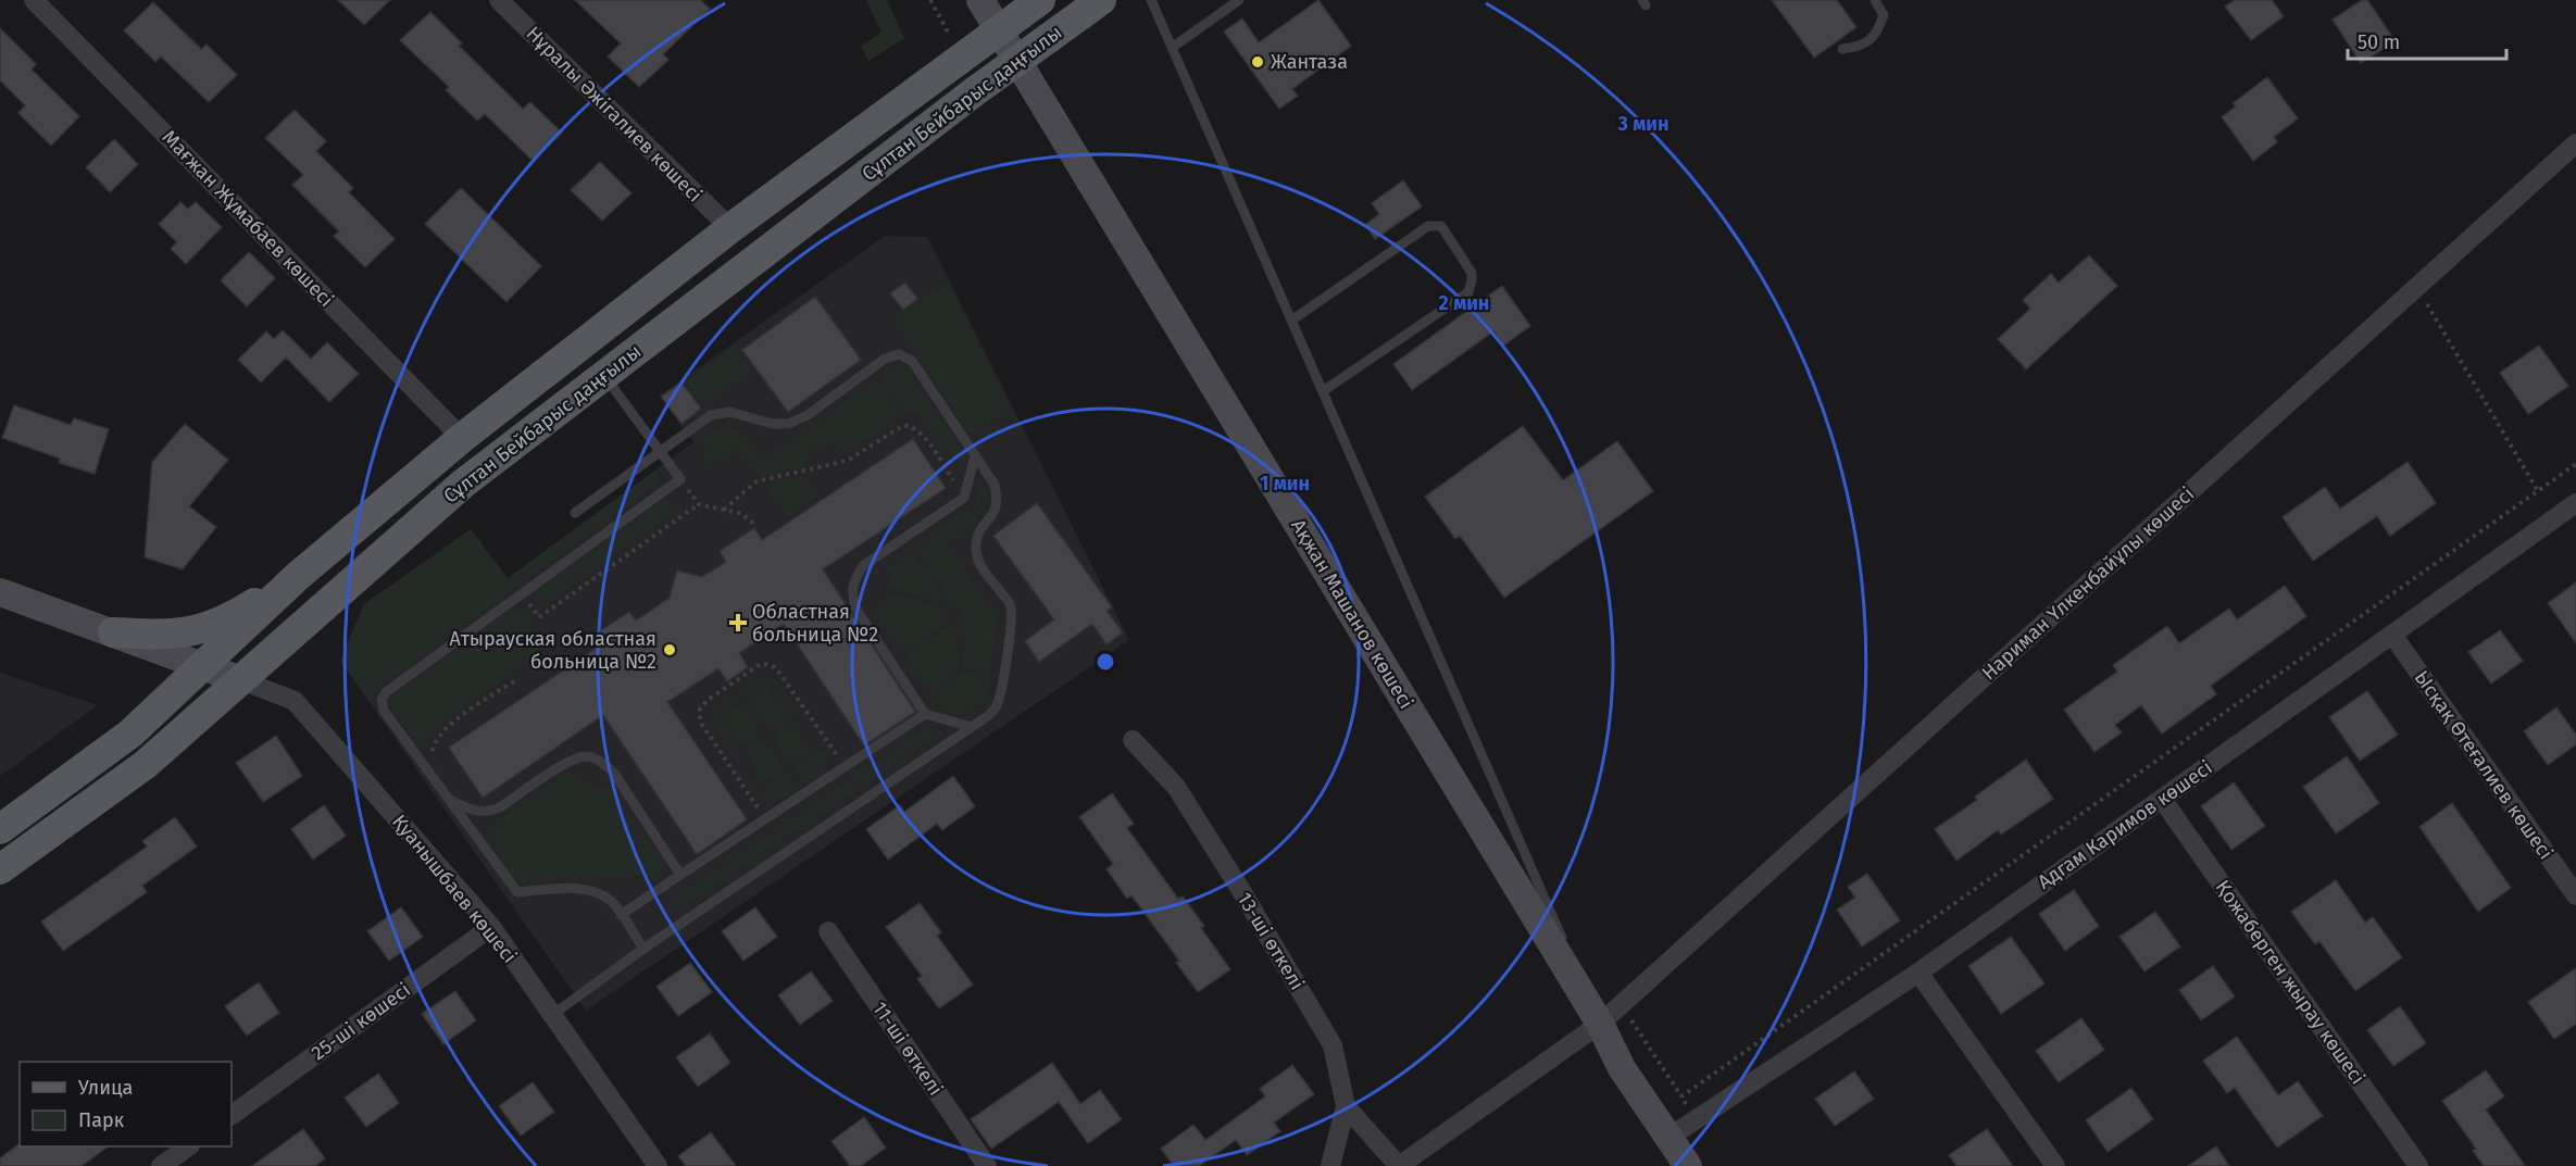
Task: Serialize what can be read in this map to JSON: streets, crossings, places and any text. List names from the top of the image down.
{
  "streets": {
    "main road": ["Сұлтан Бейбарыс даңғылы"],
    "street": [
      "Нұралы Әжiгалиев көшесi",
      "Мағжан Жұмабаев көшесі",
      "Нариман Үлкенбайұлы көшесі",
      "Ақжан Машанов көшесі",
      "Ысқақ Өтеғалиев көшесі",
      "Адгам Каримов көшесі",
      "Қуанышбаев көшесі",
      "13-ші өткелі",
      "Қожаберген жырау көшесі",
      "25-ші көшесі",
      "11-ші өткелі"
    ]
  },
  "crossings": [
    ["Сұлтан Бейбарыс даңғылы", "Нұралы Әжiгалиев көшесi"],
    ["Сұлтан Бейбарыс даңғылы", "Мағжан Жұмабаев көшесі"],
    ["Сұлтан Бейбарыс даңғылы", "Ақжан Машанов көшесі"],
    ["Сұлтан Бейбарыс даңғылы", "Қуанышбаев көшесі"],
    ["Нариман Үлкенбайұлы көшесі", "Ақжан Машанов көшесі"],
    ["Ақжан Машанов көшесі", "Адгам Каримов көшесі"],
    ["Ысқақ Өтеғалиев көшесі", "Адгам Каримов көшесі"],
    ["Адгам Каримов көшесі", "Қожаберген жырау көшесі"],
    ["Қуанышбаев көшесі", "25-ші көшесі"]
  ],
  "places": {
    "other": ["Жантаза", "Атырауская областная больница №2"],
    "health": ["Областная больница №2"]
  },
  "legend": ["Улица", "Парк"],
  "scale_bar": "50 m",
  "rings": ["3 мин", "2 мин", "1 мин"]
}
